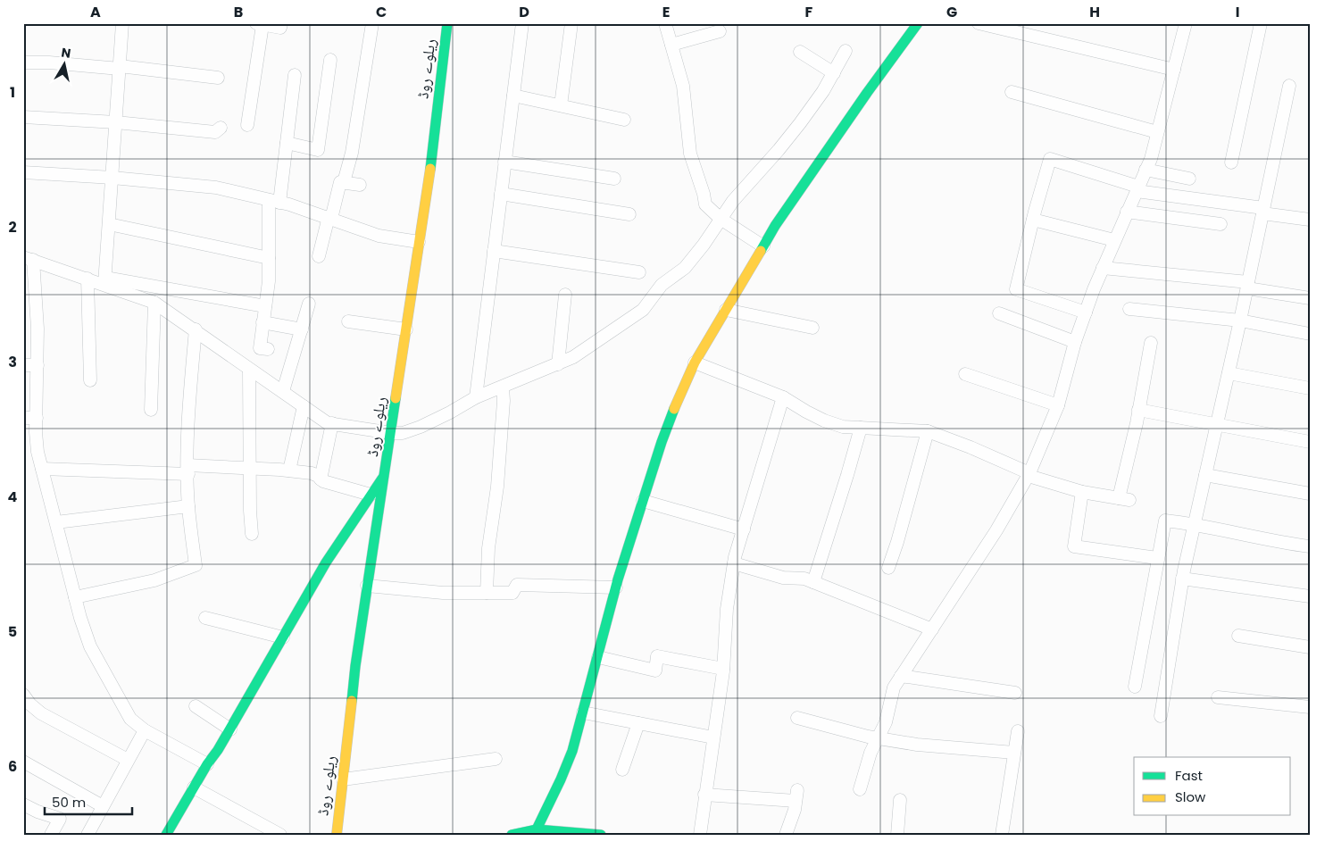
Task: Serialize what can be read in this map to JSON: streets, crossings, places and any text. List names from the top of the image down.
{
  "streets": {
    "street": ["ریلوے روڈ"]
  },
  "legend": ["Fast", "Slow"],
  "scale_bar": "50 m",
  "north": "top",
  "grid": {
    "columns": [
      "A",
      "B",
      "C",
      "D",
      "E",
      "F",
      "G",
      "H",
      "I"
    ],
    "rows": [
      "1",
      "2",
      "3",
      "4",
      "5",
      "6"
    ]
  }
}
